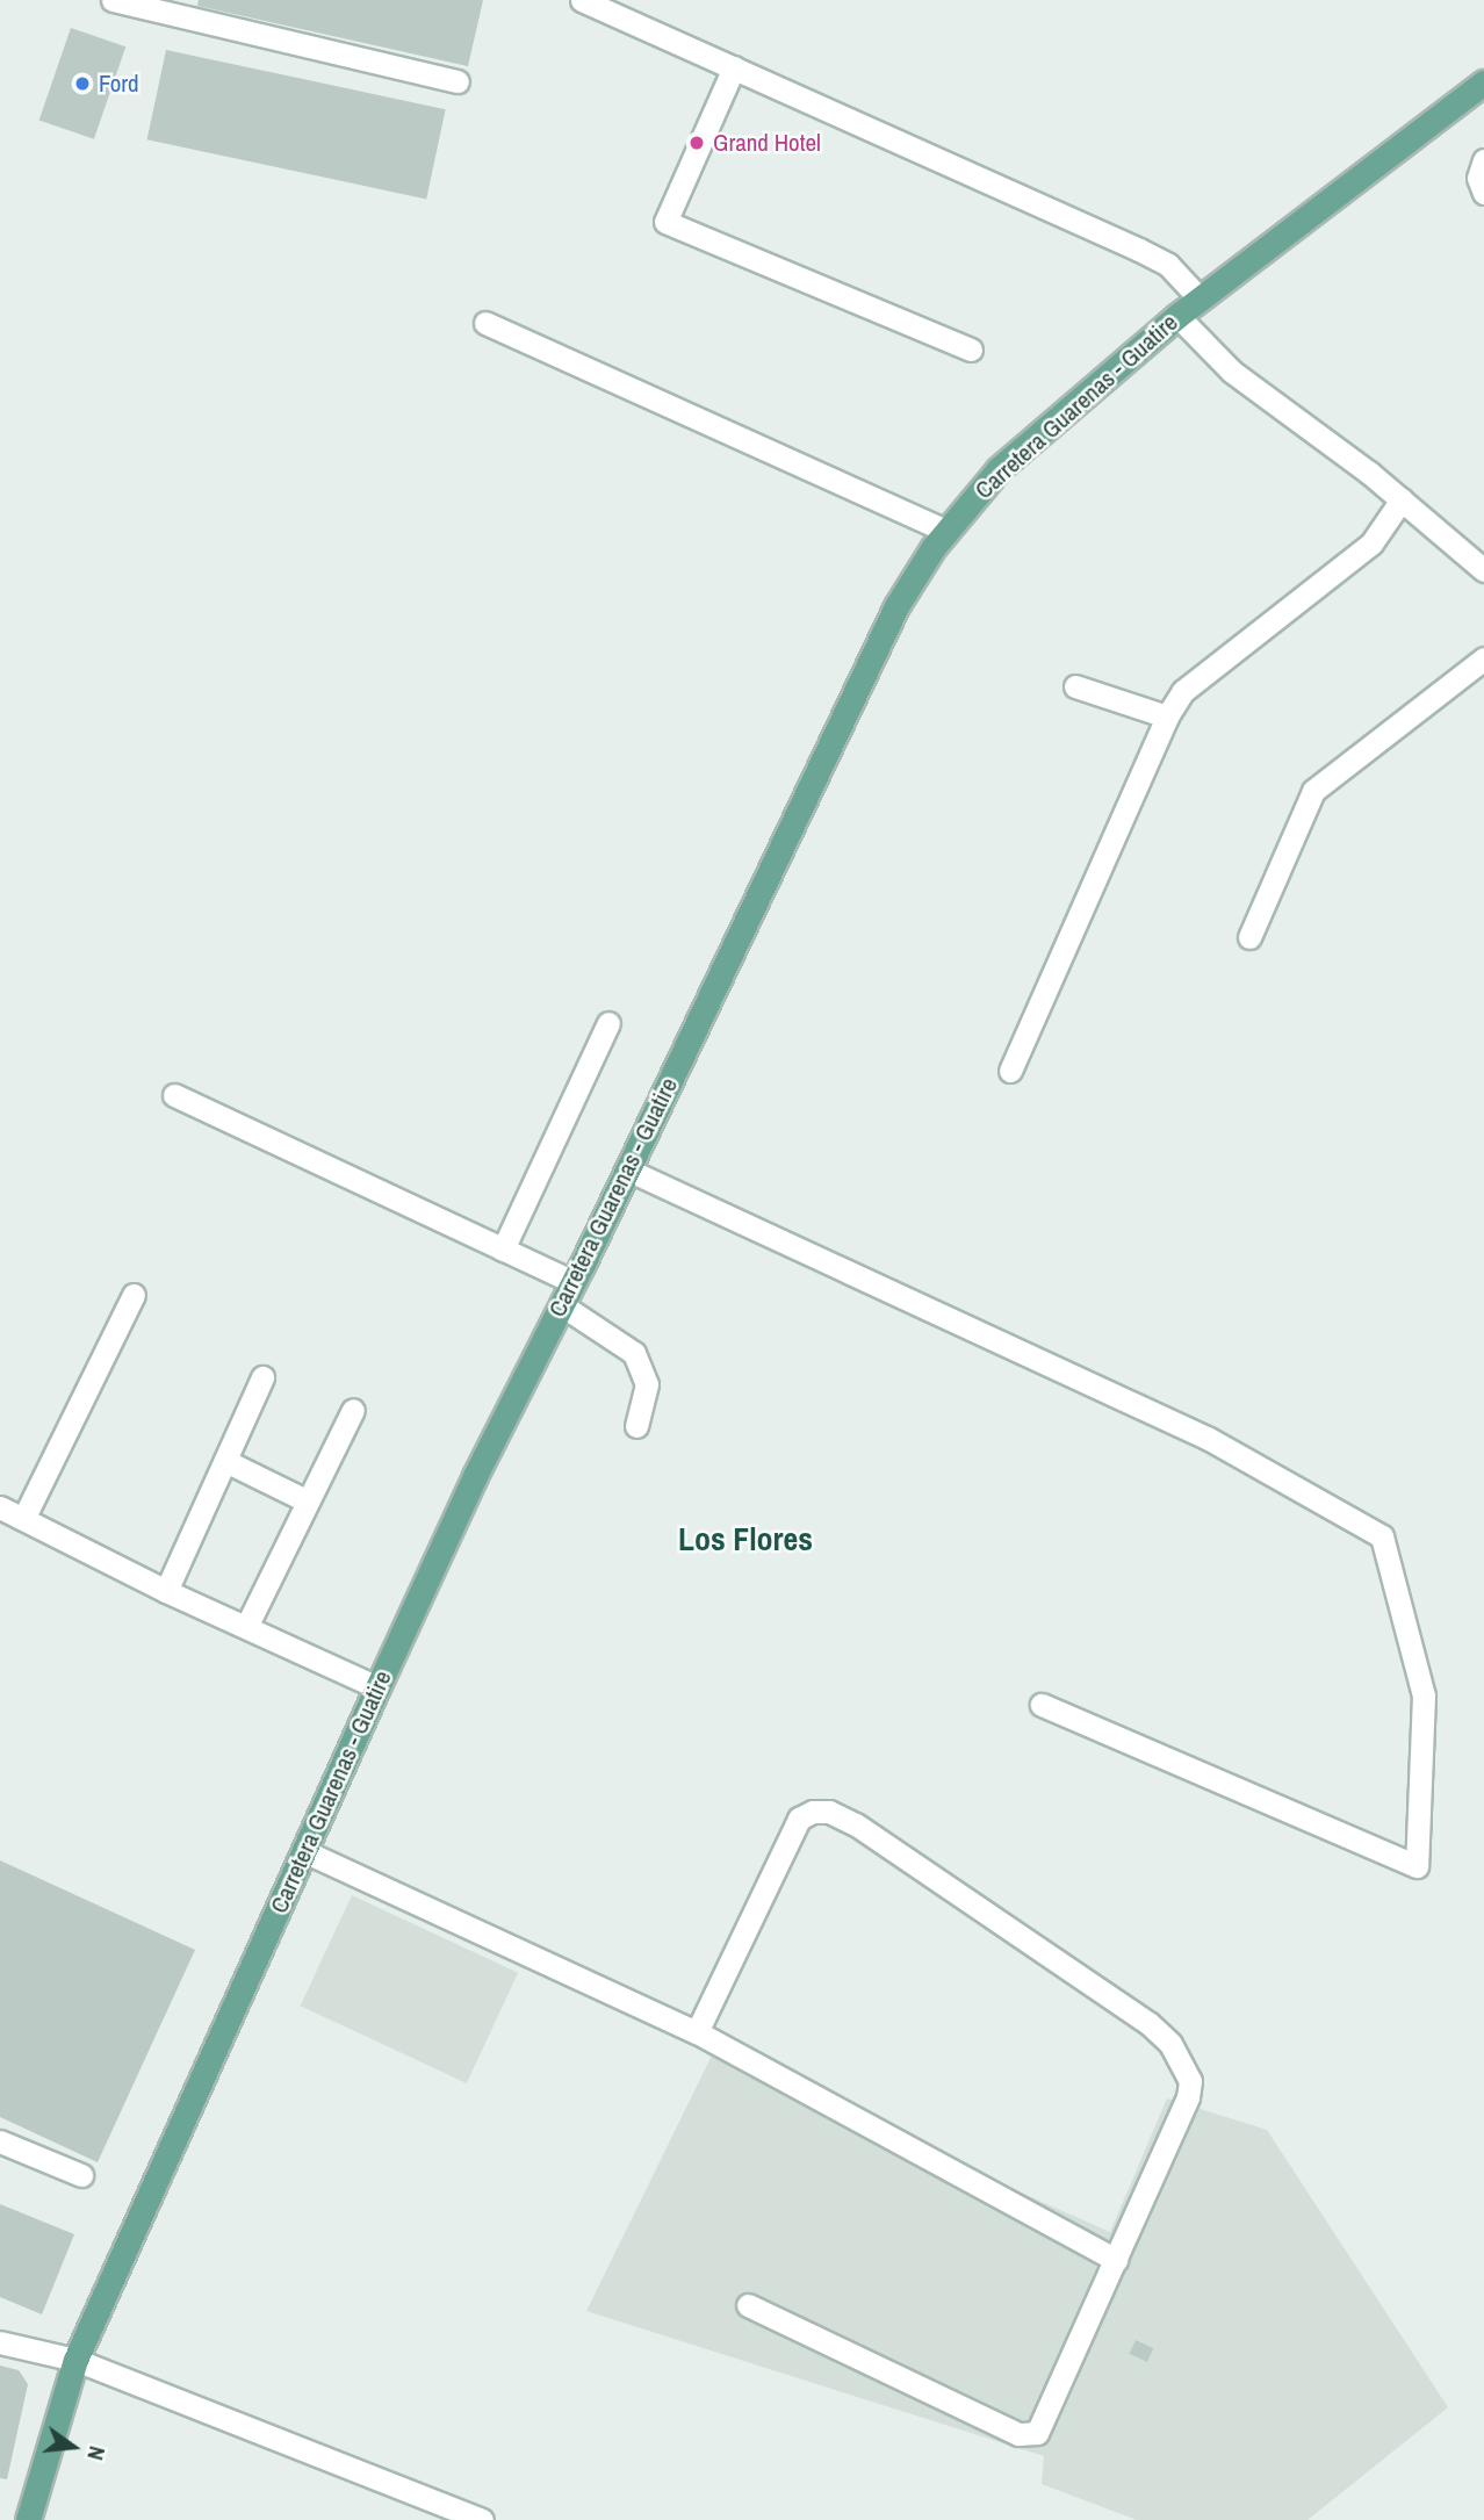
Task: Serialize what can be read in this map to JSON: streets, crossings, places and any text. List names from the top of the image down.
{
  "streets": {
    "main road": ["Carretera Guarenas - Guatire"]
  },
  "districts": ["Los Flores"],
  "places": ["Ford", "Grand Hotel"],
  "north": "right"
}
